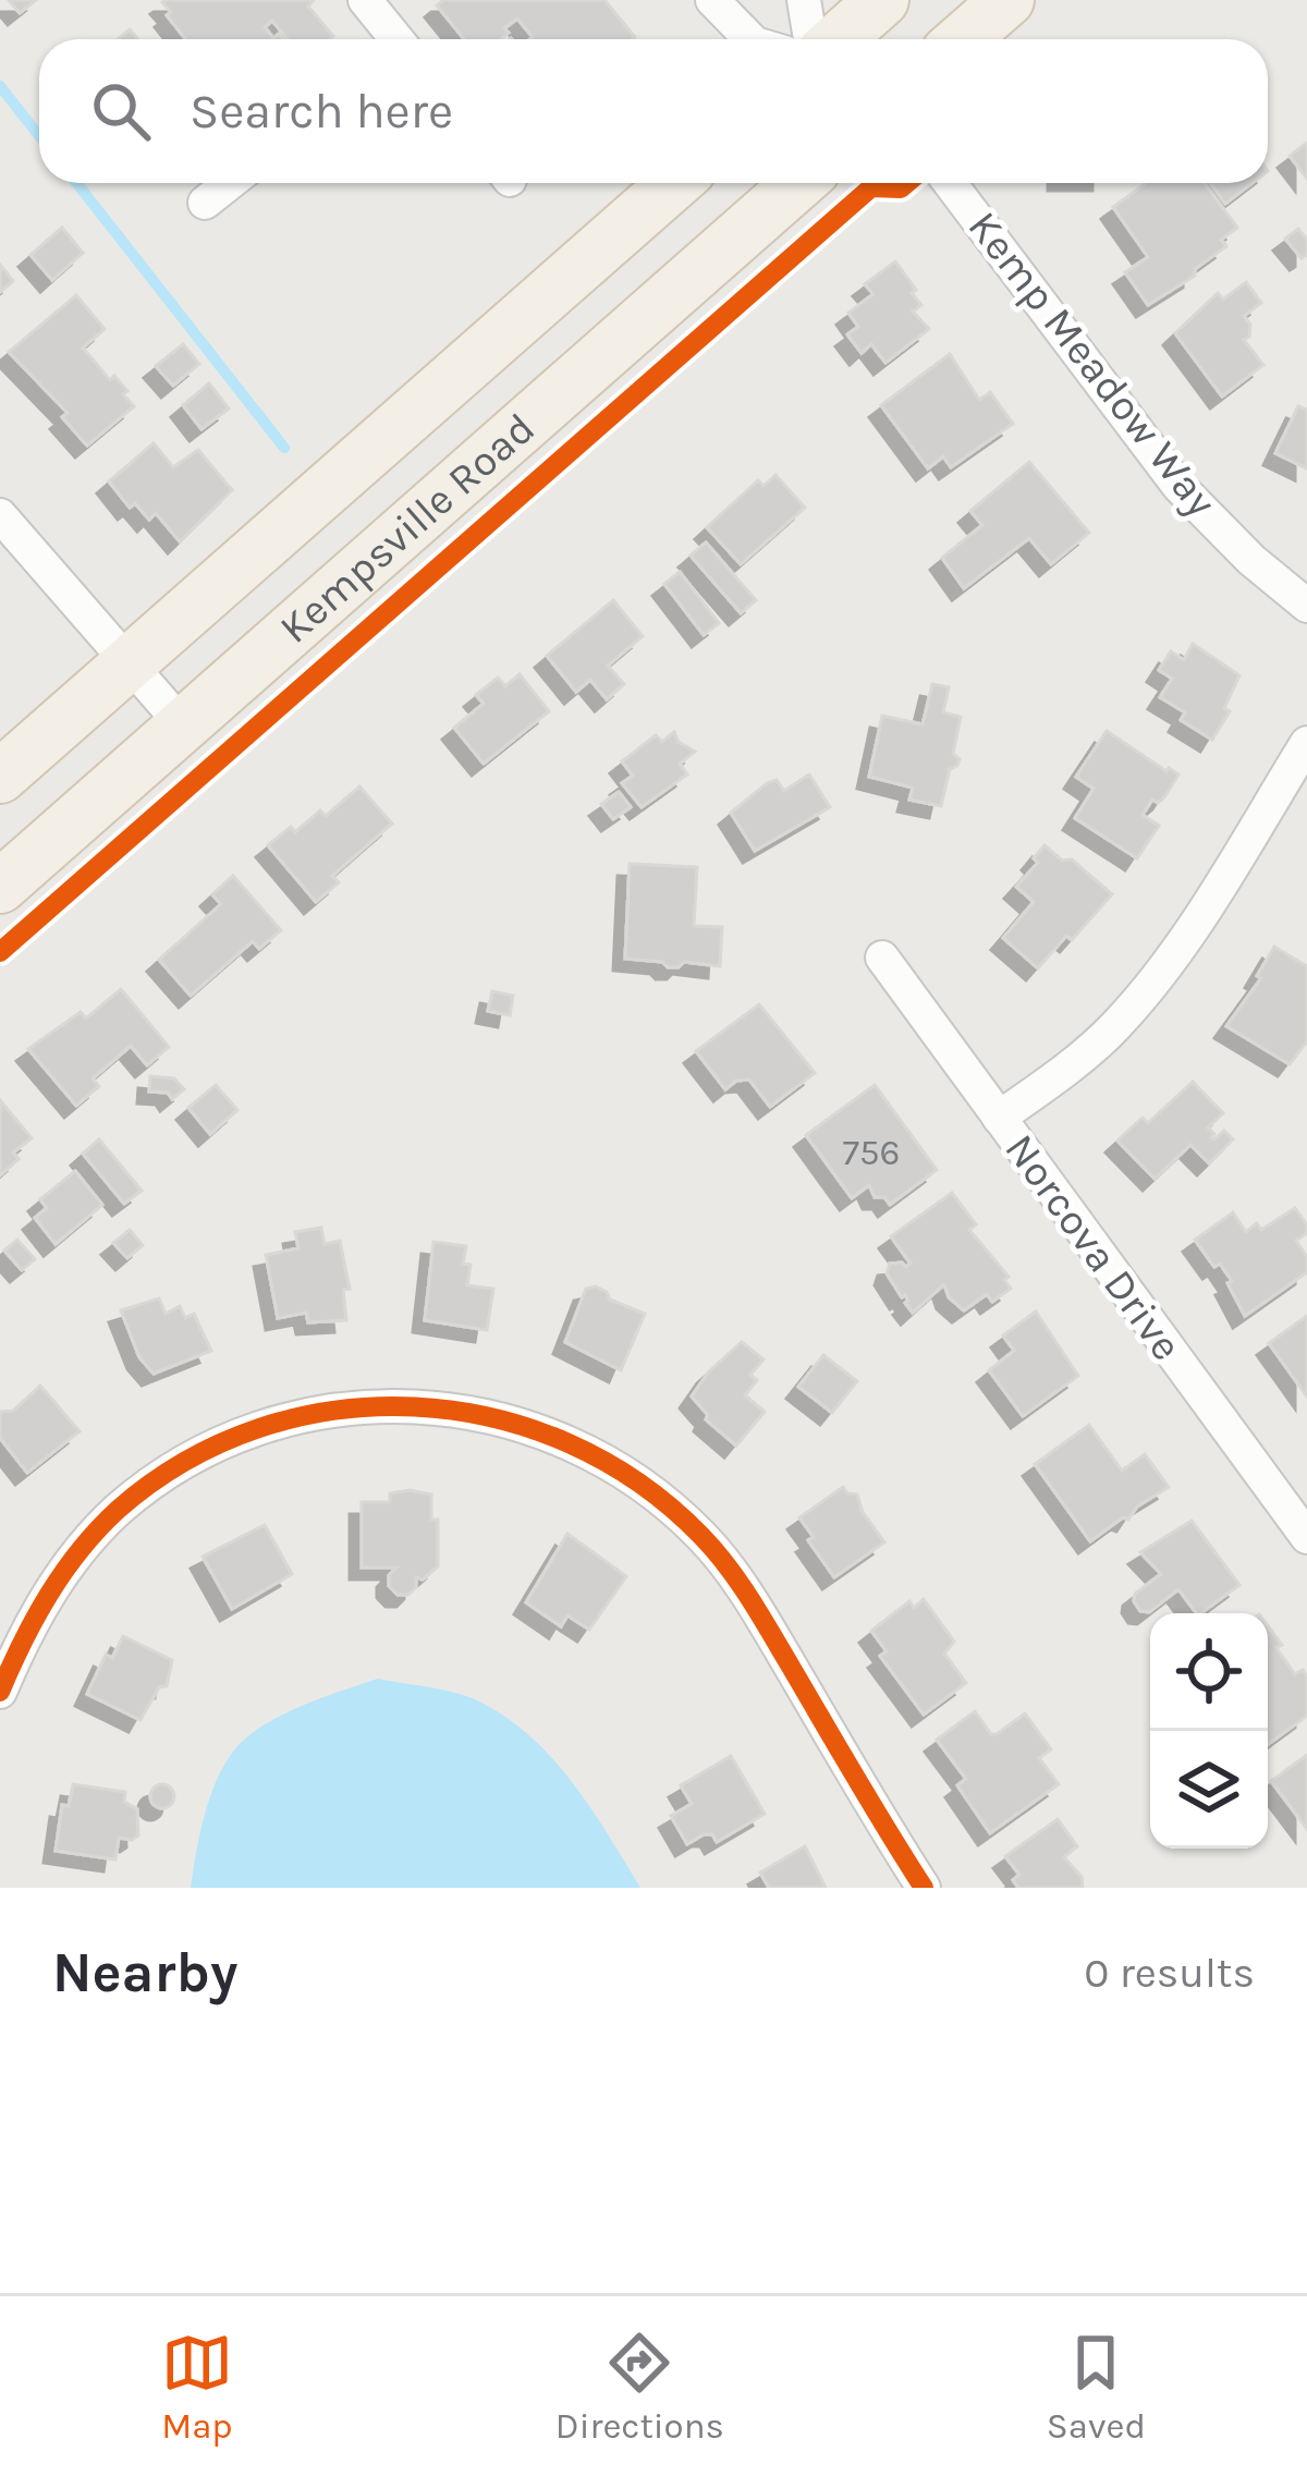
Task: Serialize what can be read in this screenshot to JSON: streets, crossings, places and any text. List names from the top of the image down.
{
  "streets": {
    "main road": ["Kempsville Road"],
    "street": ["Kemp Meadow Way", "Norcova Drive"]
  },
  "house_numbers": ["756"],
  "page": {
    "search": "Search here",
    "heading": ["Nearby", "0 results"],
    "nav": ["Map", "Directions", "Saved"]
  }
}
